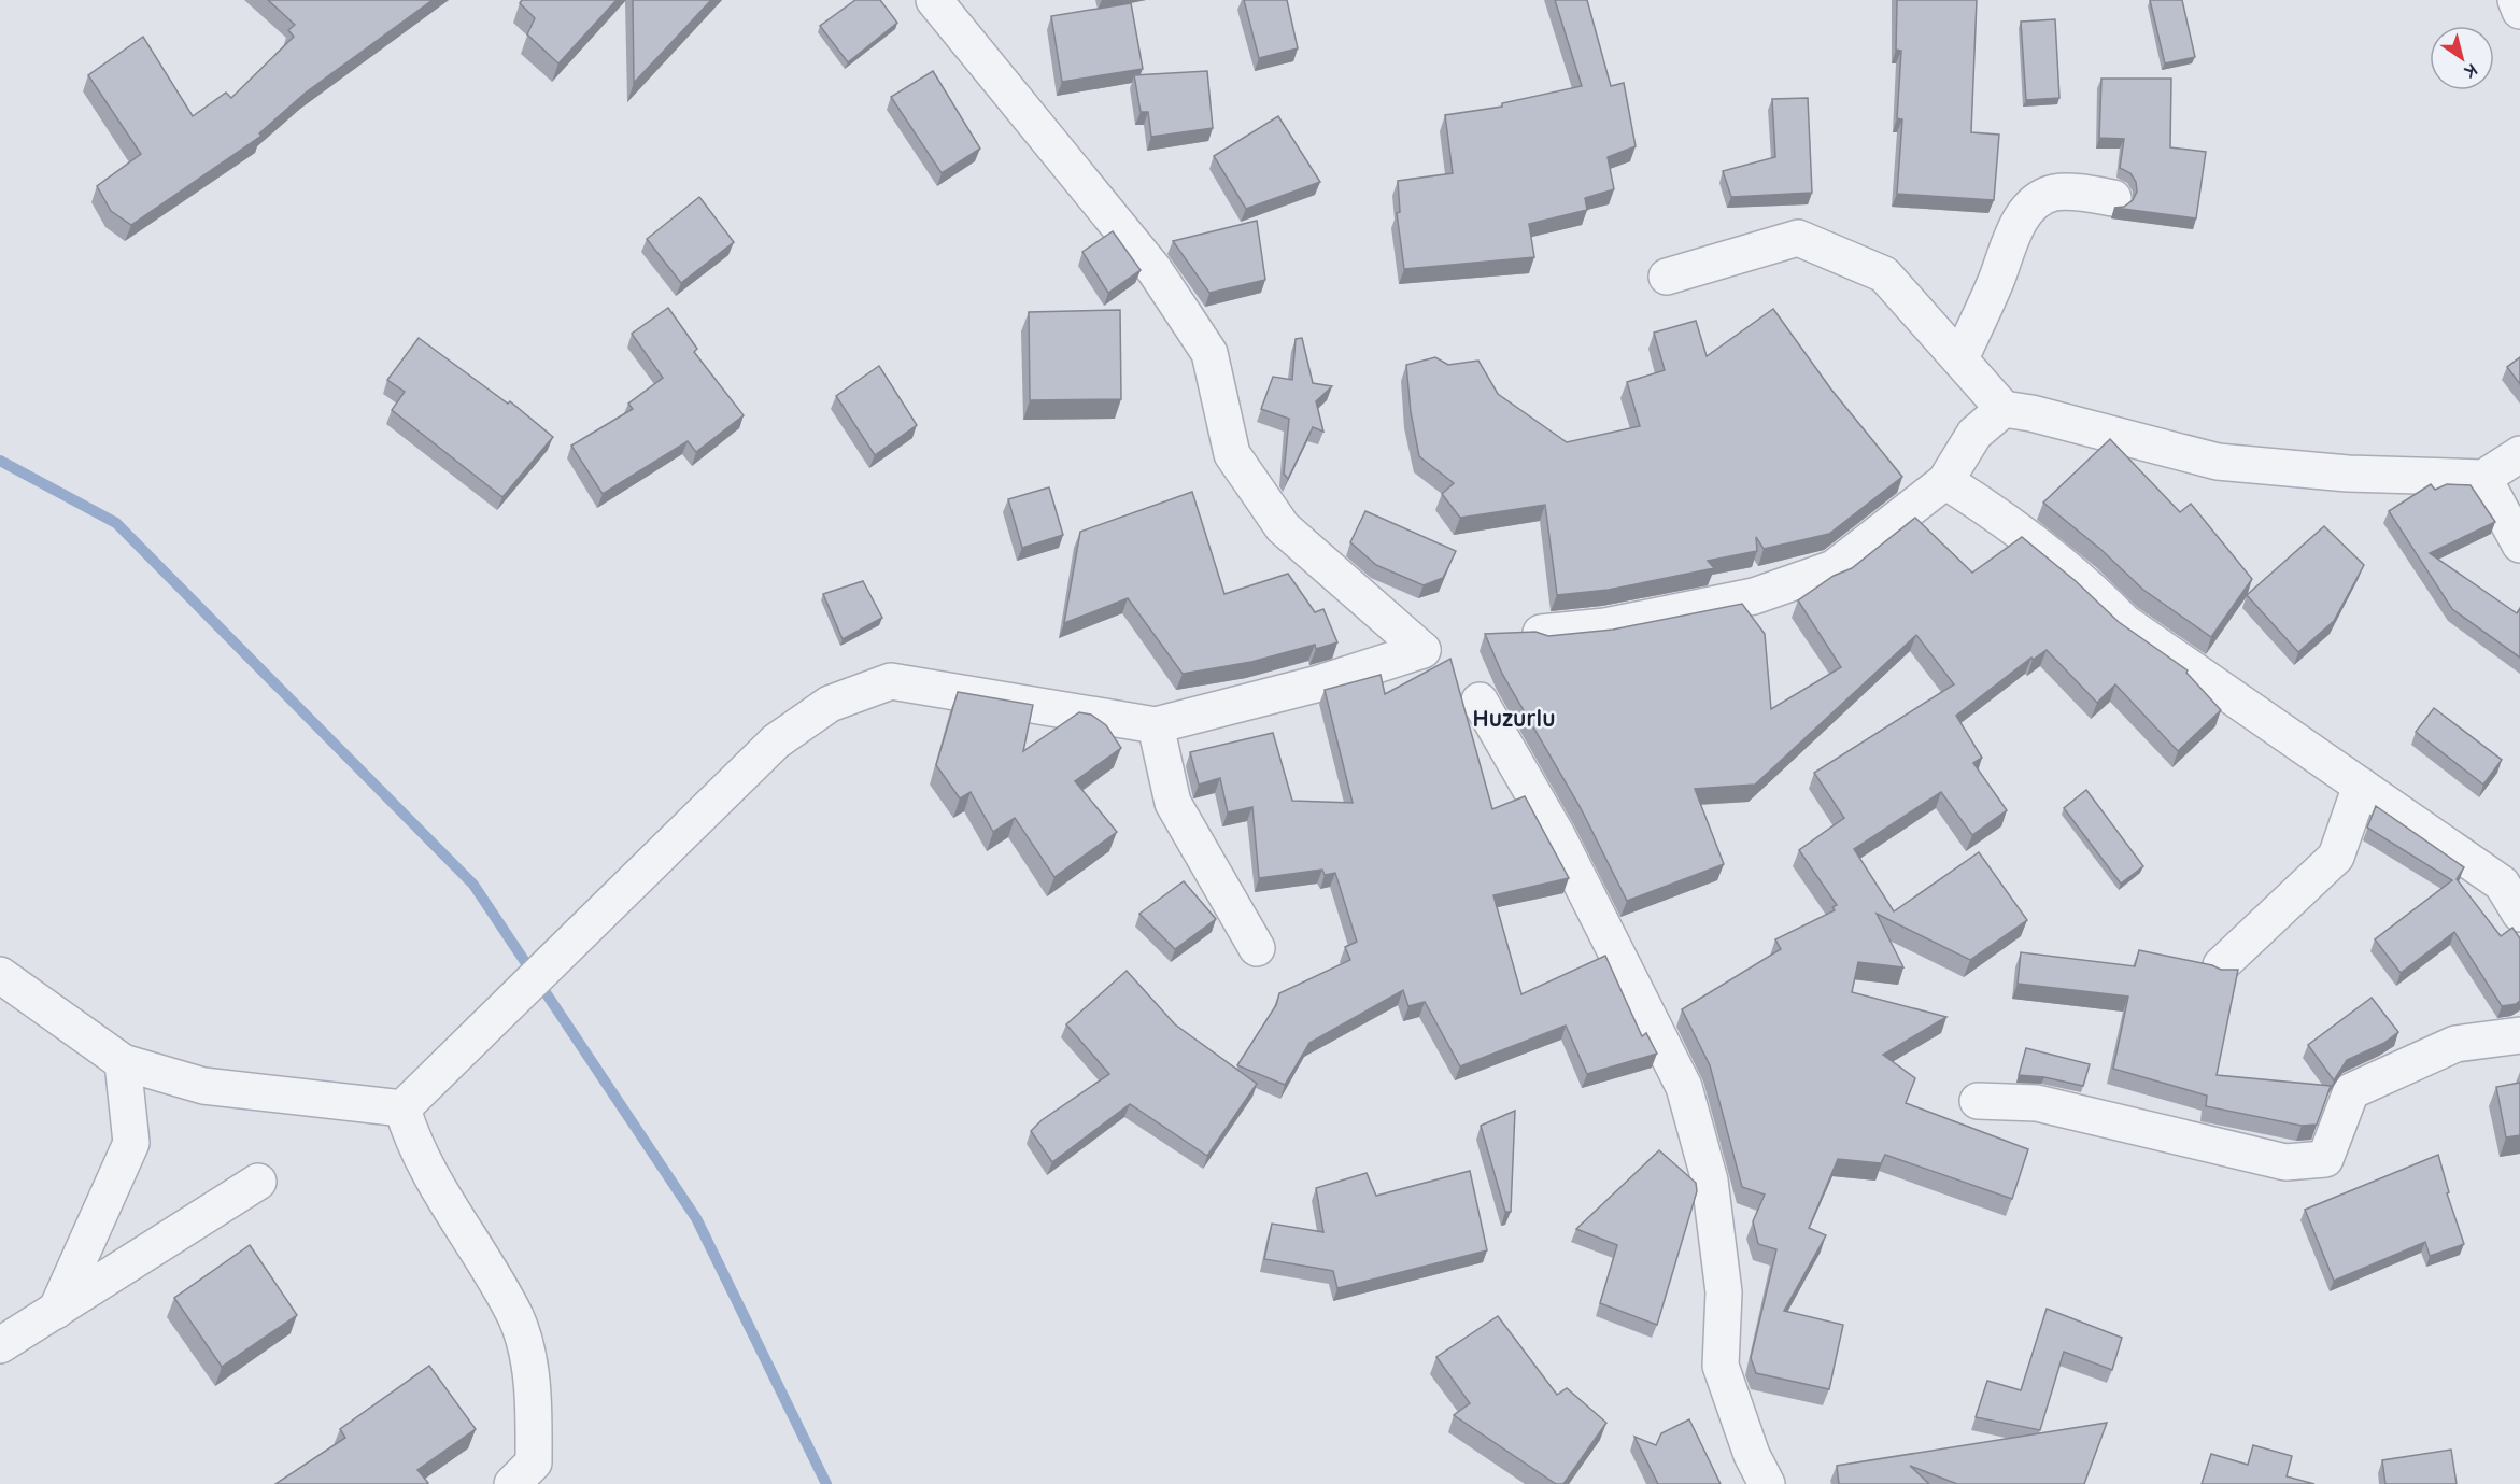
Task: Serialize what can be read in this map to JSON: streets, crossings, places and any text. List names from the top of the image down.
{
  "districts": ["Huzurlu"],
  "north": "bottom right"
}
